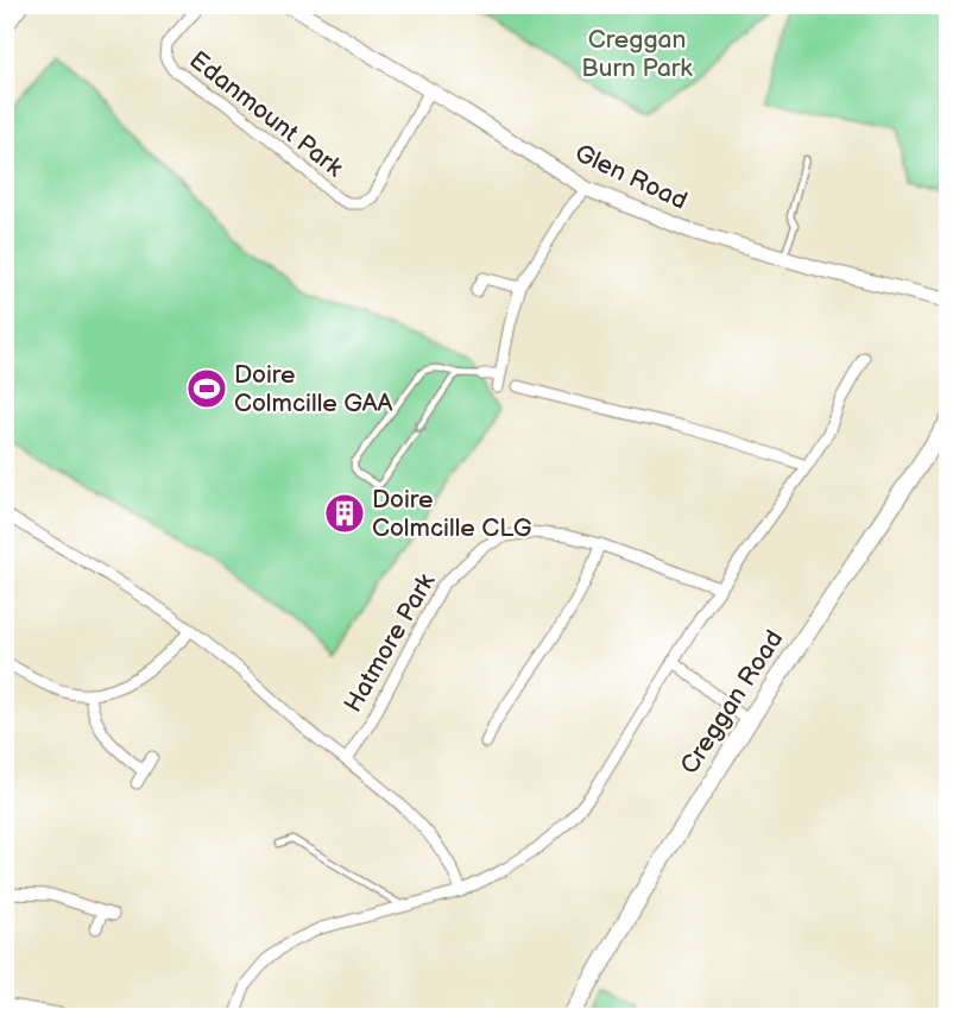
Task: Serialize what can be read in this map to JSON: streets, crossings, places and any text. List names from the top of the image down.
{
  "streets": {
    "main road": ["Creggan Road"],
    "street": ["Edanmount Park", "Glen Road", "Hatmore Park"]
  },
  "crossings": [
    ["Edanmount Park", "Glen Road"]
  ],
  "parks": ["Creggan Burn Park"],
  "places": {
    "sports": ["Doire Colmcille GAA"],
    "building": ["Doire Colmcille CLG"]
  }
}
